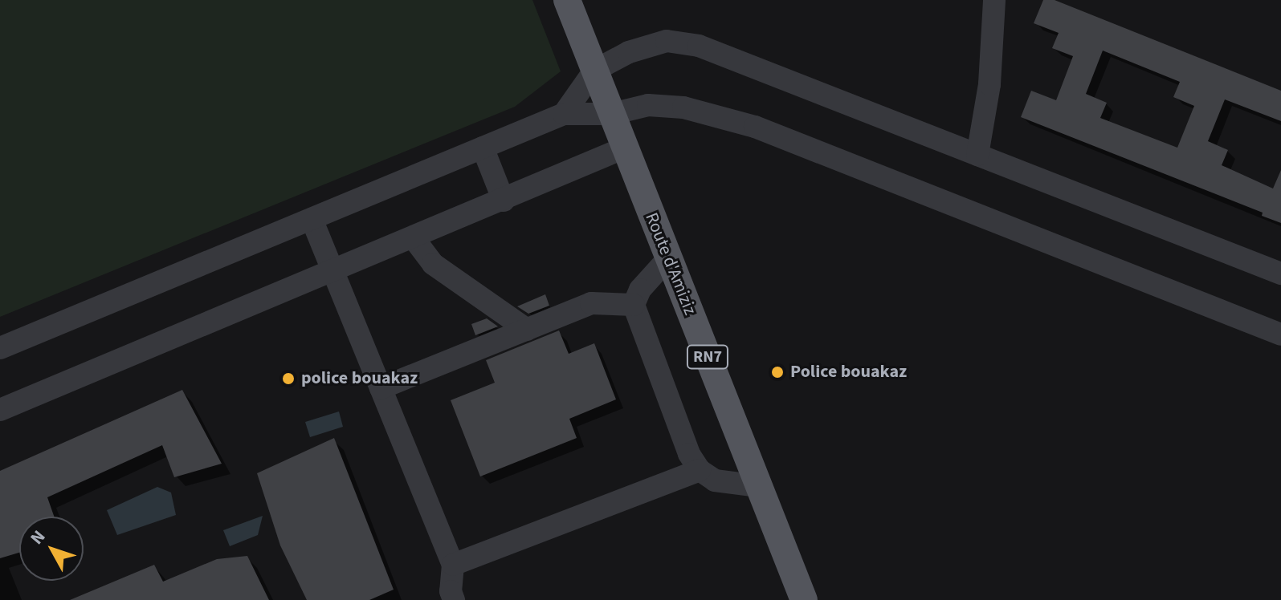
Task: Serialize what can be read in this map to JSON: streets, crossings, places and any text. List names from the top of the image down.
{
  "streets": {
    "main road": ["Route d'Amiziz", "RN7"]
  },
  "places": ["Police bouakaz", "police bouakaz"],
  "north": "top left"
}
